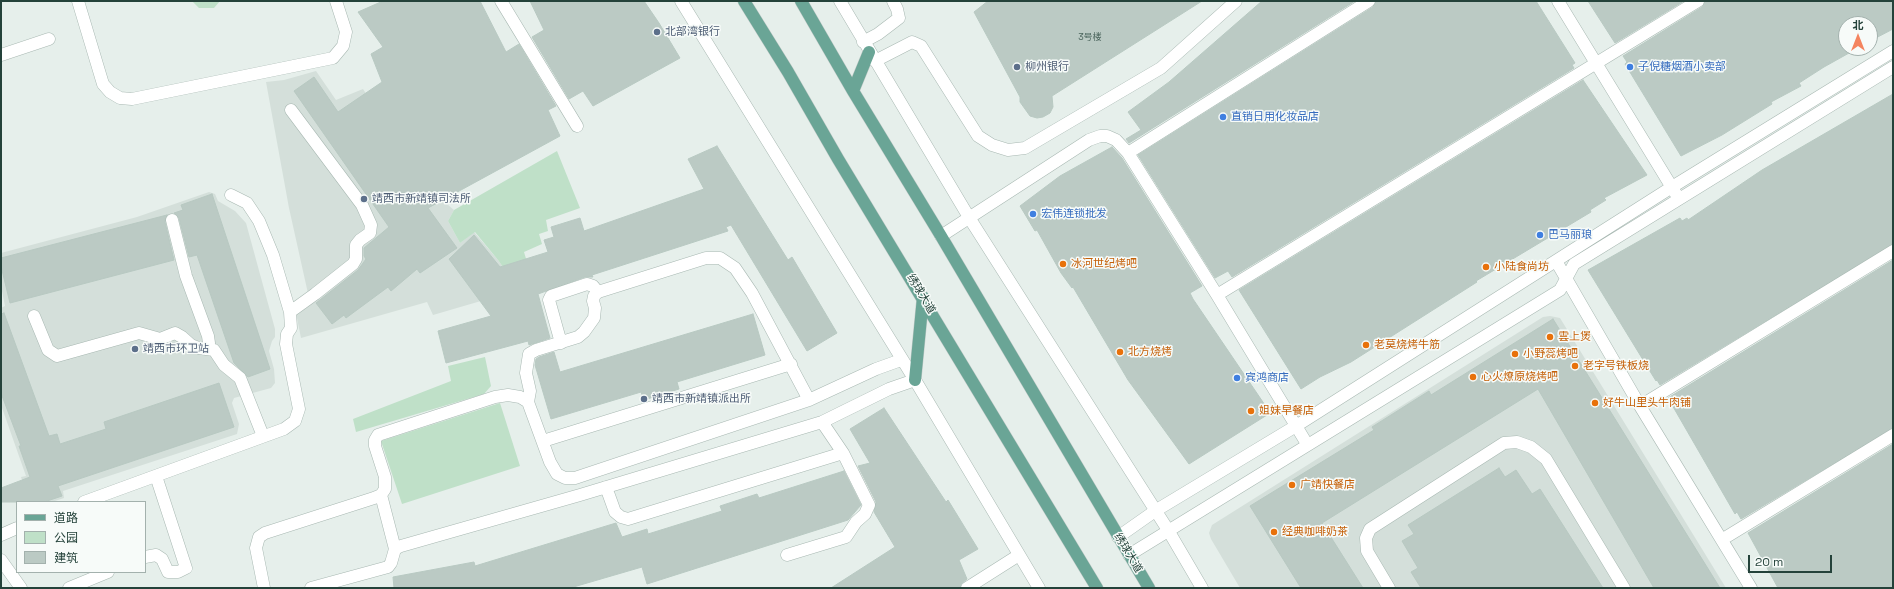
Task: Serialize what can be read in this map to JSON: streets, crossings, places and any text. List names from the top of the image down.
{
  "streets": {
    "main road": ["绣球大道"]
  },
  "places": [
    "北部湾银行",
    "柳州银行",
    "子倪糖烟酒小卖部",
    "直销日用化妆品店",
    "靖西市新靖镇司法所",
    "宏伟连锁批发",
    "巴马丽琅",
    "冰河世纪烤吧",
    "小陆食尚坊",
    "雲上煲",
    "老莫烧烤牛筋",
    "靖西市环卫站",
    "北方烧烤",
    "小野蕊烤吧",
    "老字号铁板烧",
    "心火燎原烧烤吧",
    "宾鸿商店",
    "靖西市新靖镇派出所",
    "好牛山里头牛肉铺",
    "姐妹早餐店",
    "广靖快餐店",
    "经典咖啡奶茶"
  ],
  "house_numbers": ["3号楼"],
  "legend": ["道路", "公园", "建筑"],
  "scale_bar": "20 m",
  "north": "top"
}
